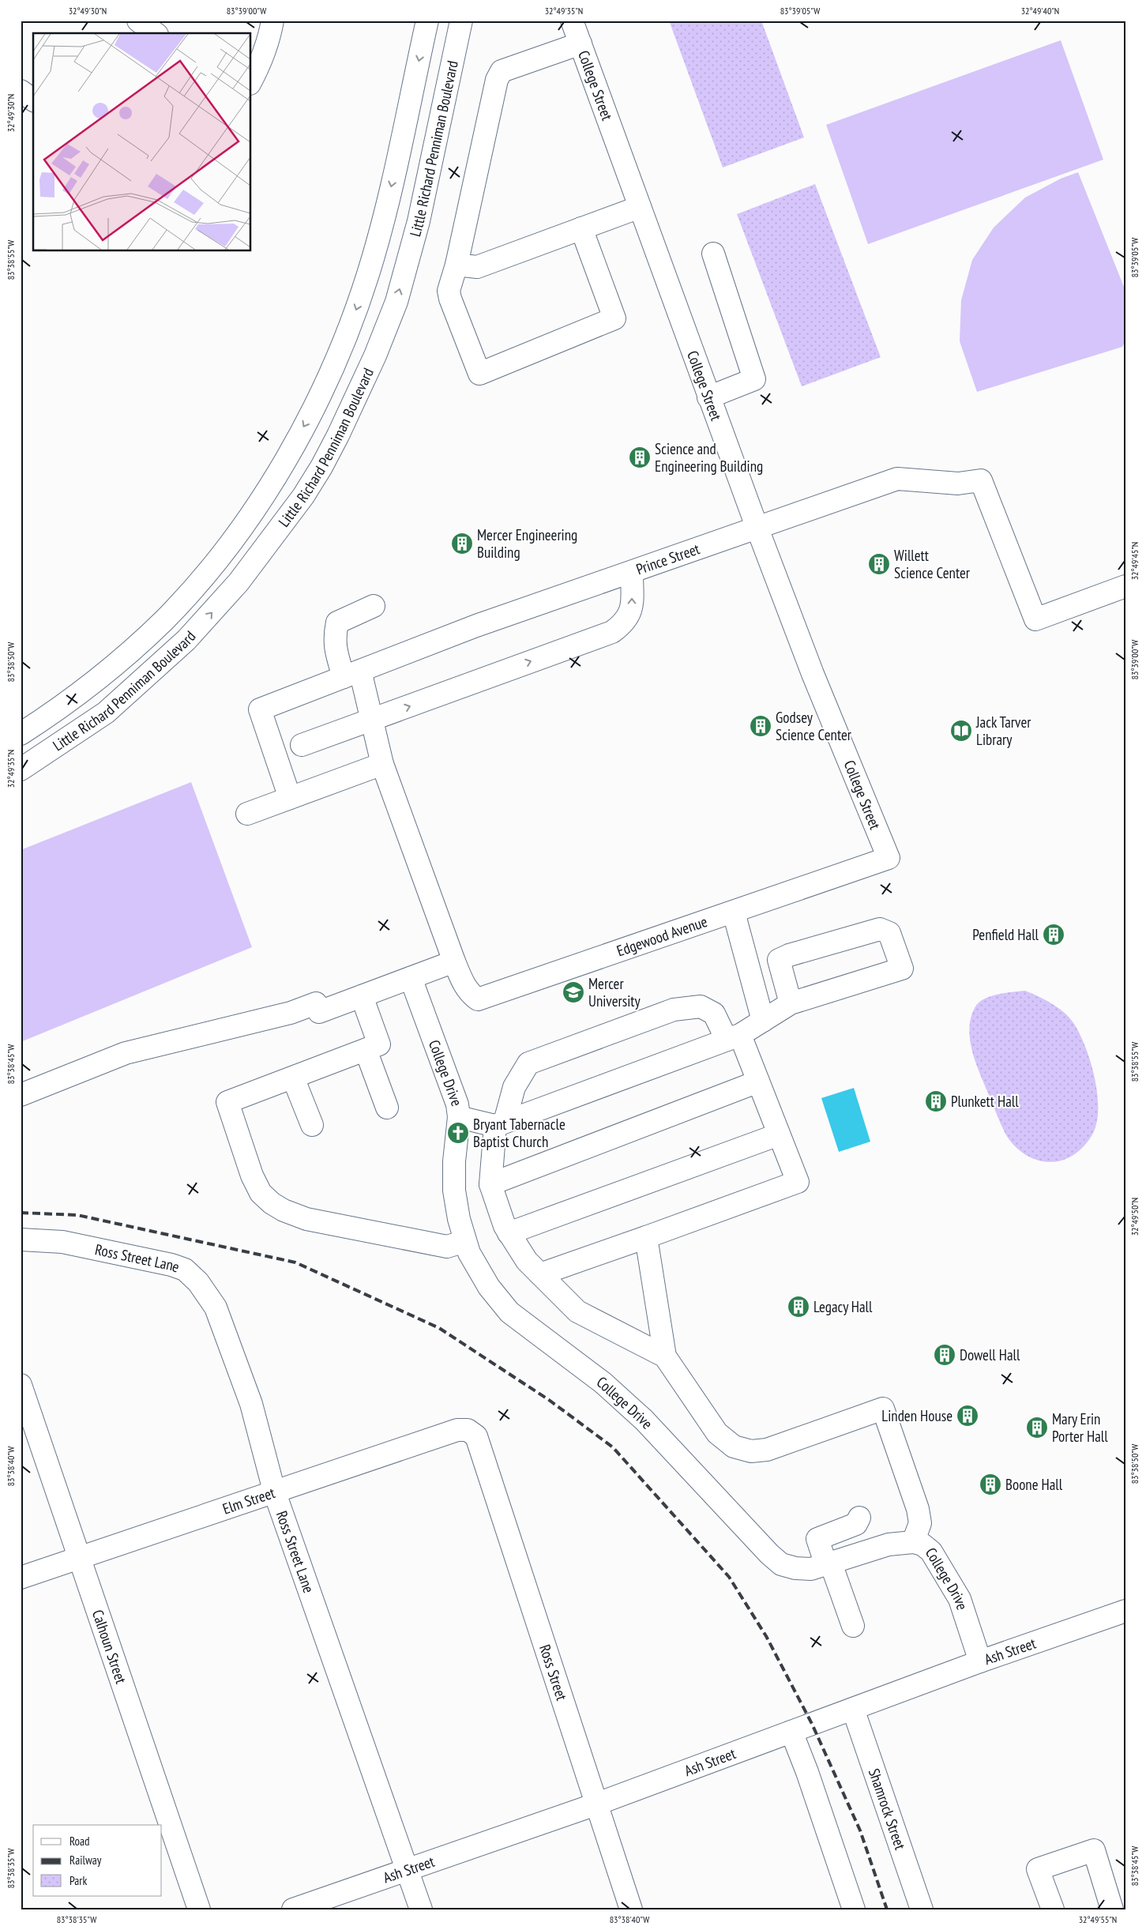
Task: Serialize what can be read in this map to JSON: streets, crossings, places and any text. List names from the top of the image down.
{
  "streets": {
    "street": [
      "College Street",
      "Little Richard Penniman Boulevard",
      "Prince Street",
      "Edgewood Avenue",
      "College Drive",
      "Ross Street Lane",
      "Elm Street",
      "Calhoun Street",
      "Ash Street",
      "Ross Street",
      "Shamrock Street"
    ]
  },
  "crossings": [
    ["College Street", "Prince Street"],
    ["College Street", "Edgewood Avenue"],
    ["College Drive", "Ash Street"],
    ["Ross Street Lane", "Elm Street"],
    ["Ross Street Lane", "Ash Street"],
    ["Elm Street", "Calhoun Street"],
    ["Elm Street", "Ross Street"],
    ["Ash Street", "Ross Street"],
    ["Ash Street", "Shamrock Street"]
  ],
  "places": {
    "building": [
      "Science and Engineering Building",
      "Mercer Engineering Building",
      "Willett Science Center",
      "Godsey Science Center",
      "Penfield Hall",
      "Plunkett Hall",
      "Legacy Hall",
      "Dowell Hall",
      "Linden House",
      "Mary Erin Porter Hall",
      "Boone Hall"
    ],
    "library": ["Jack Tarver Library"],
    "school or university": ["Mercer University"],
    "church": ["Bryant Tabernacle Baptist Church"]
  },
  "legend": ["Road", "Railway", "Park"],
  "coordinates": [
    "32°49'30\"N",
    "83°39'00\"W",
    "32°49'35\"N",
    "83°39'05\"W",
    "32°49'40\"N",
    "83°38'55\"W",
    "32°49'45\"N",
    "83°38'50\"W",
    "83°38'45\"W",
    "32°49'50\"N",
    "83°38'40\"W",
    "83°38'35\"W",
    "32°49'55\"N"
  ]
}
